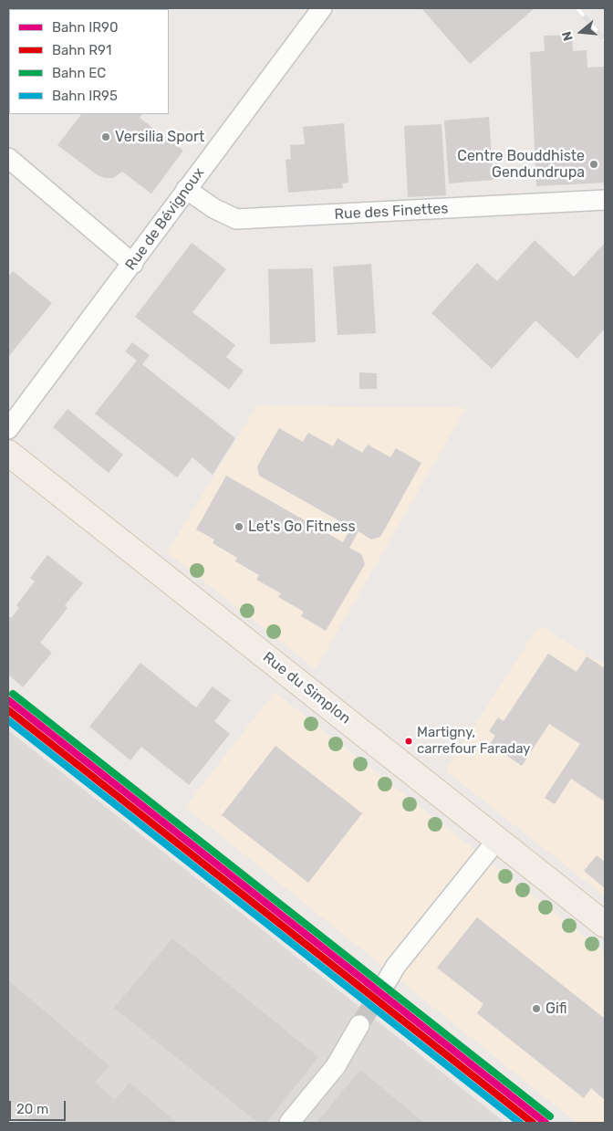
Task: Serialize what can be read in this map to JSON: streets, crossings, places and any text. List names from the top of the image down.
{
  "streets": {
    "main road": ["Rue du Simplon"],
    "street": ["Rue des Finettes", "Rue de Bévignoux"]
  },
  "crossings": [
    ["Rue des Finettes", "Rue de Bévignoux"]
  ],
  "places": [
    "Versilia Sport",
    "Centre Bouddhiste Gendundrupa",
    "Let's Go Fitness",
    "Martigny, carrefour Faraday",
    "Gifi"
  ],
  "lines": [
    "rail line EC",
    "rail line IR90",
    "rail line R91",
    "rail line IR95"
  ],
  "legend": [
    "Bahn IR90",
    "Bahn R91",
    "Bahn EC",
    "Bahn IR95"
  ],
  "scale_bar": "20 m",
  "north": "left"
}
